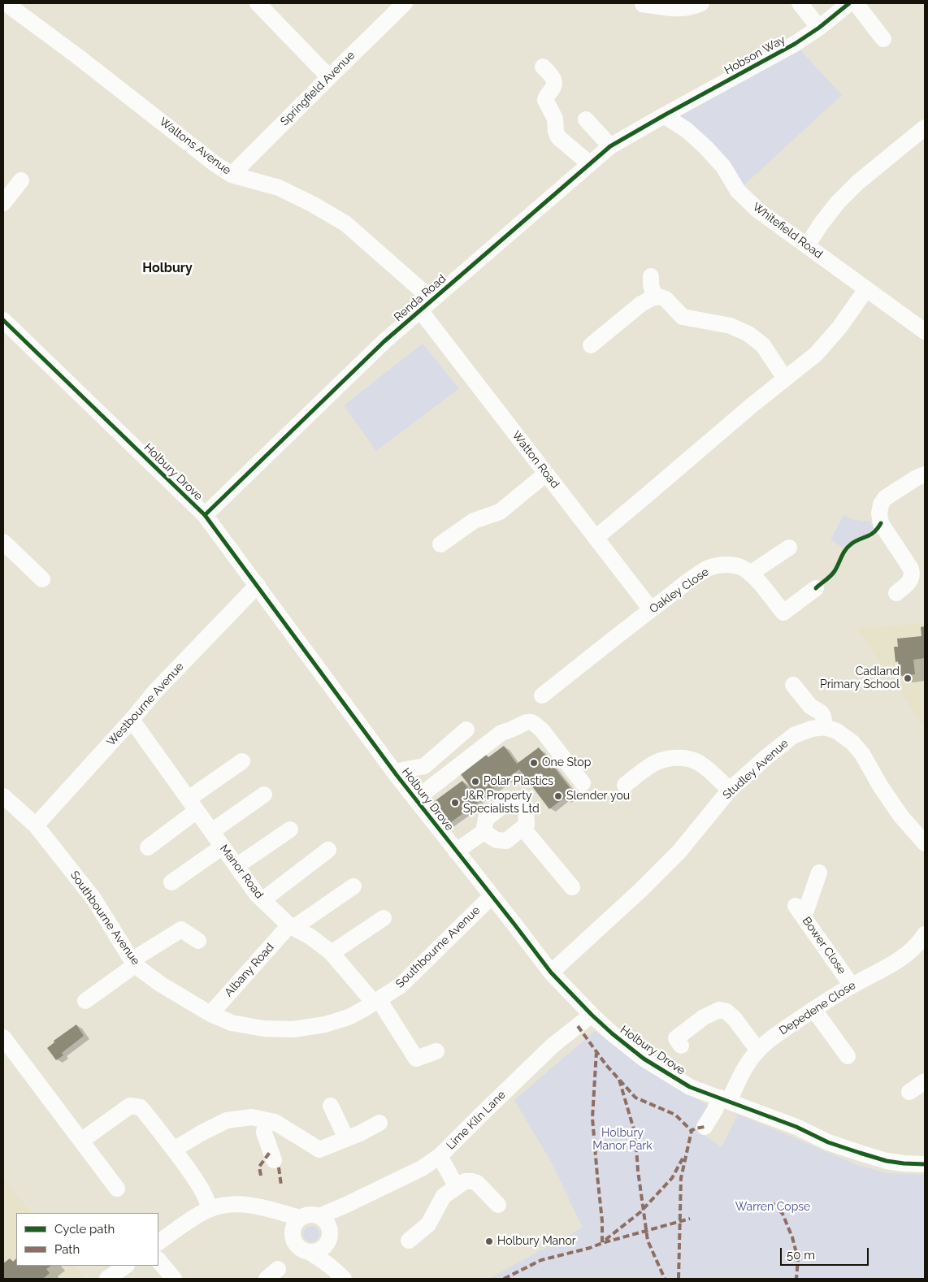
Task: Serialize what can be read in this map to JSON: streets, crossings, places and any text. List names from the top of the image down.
{
  "streets": {
    "street": [
      "Hobson Way",
      "Springfield Avenue",
      "Waltons Avenue",
      "Whitefield Road",
      "Renda Road",
      "Watton Road",
      "Holbury Drove",
      "Oakley Close",
      "Westbourne Avenue",
      "Studley Avenue",
      "Manor Road",
      "Southbourne Avenue",
      "Bower Close",
      "Albany Road",
      "Depedene Close",
      "Lime Kiln Lane"
    ]
  },
  "crossings": [
    ["Hobson Way", "Whitefield Road"],
    ["Hobson Way", "Renda Road"],
    ["Springfield Avenue", "Waltons Avenue"],
    ["Waltons Avenue", "Renda Road"],
    ["Waltons Avenue", "Watton Road"],
    ["Whitefield Road", "Renda Road"],
    ["Renda Road", "Watton Road"],
    ["Renda Road", "Holbury Drove"],
    ["Watton Road", "Oakley Close"],
    ["Holbury Drove", "Westbourne Avenue"],
    ["Holbury Drove", "Studley Avenue"],
    ["Holbury Drove", "Southbourne Avenue"],
    ["Holbury Drove", "Depedene Close"],
    ["Holbury Drove", "Lime Kiln Lane"],
    ["Westbourne Avenue", "Manor Road"],
    ["Westbourne Avenue", "Southbourne Avenue"],
    ["Manor Road", "Southbourne Avenue"],
    ["Manor Road", "Albany Road"],
    ["Southbourne Avenue", "Albany Road"],
    ["Bower Close", "Depedene Close"]
  ],
  "districts": ["Holbury"],
  "parks": ["Holbury Manor Park", "Warren Copse"],
  "places": [
    "Cadland Primary School",
    "One Stop",
    "Polar Plastics",
    "Slender you",
    "J&R Property Specialists Ltd",
    "Holbury Manor"
  ],
  "legend": ["Cycle path", "Path"],
  "scale_bar": "50 m"
}
